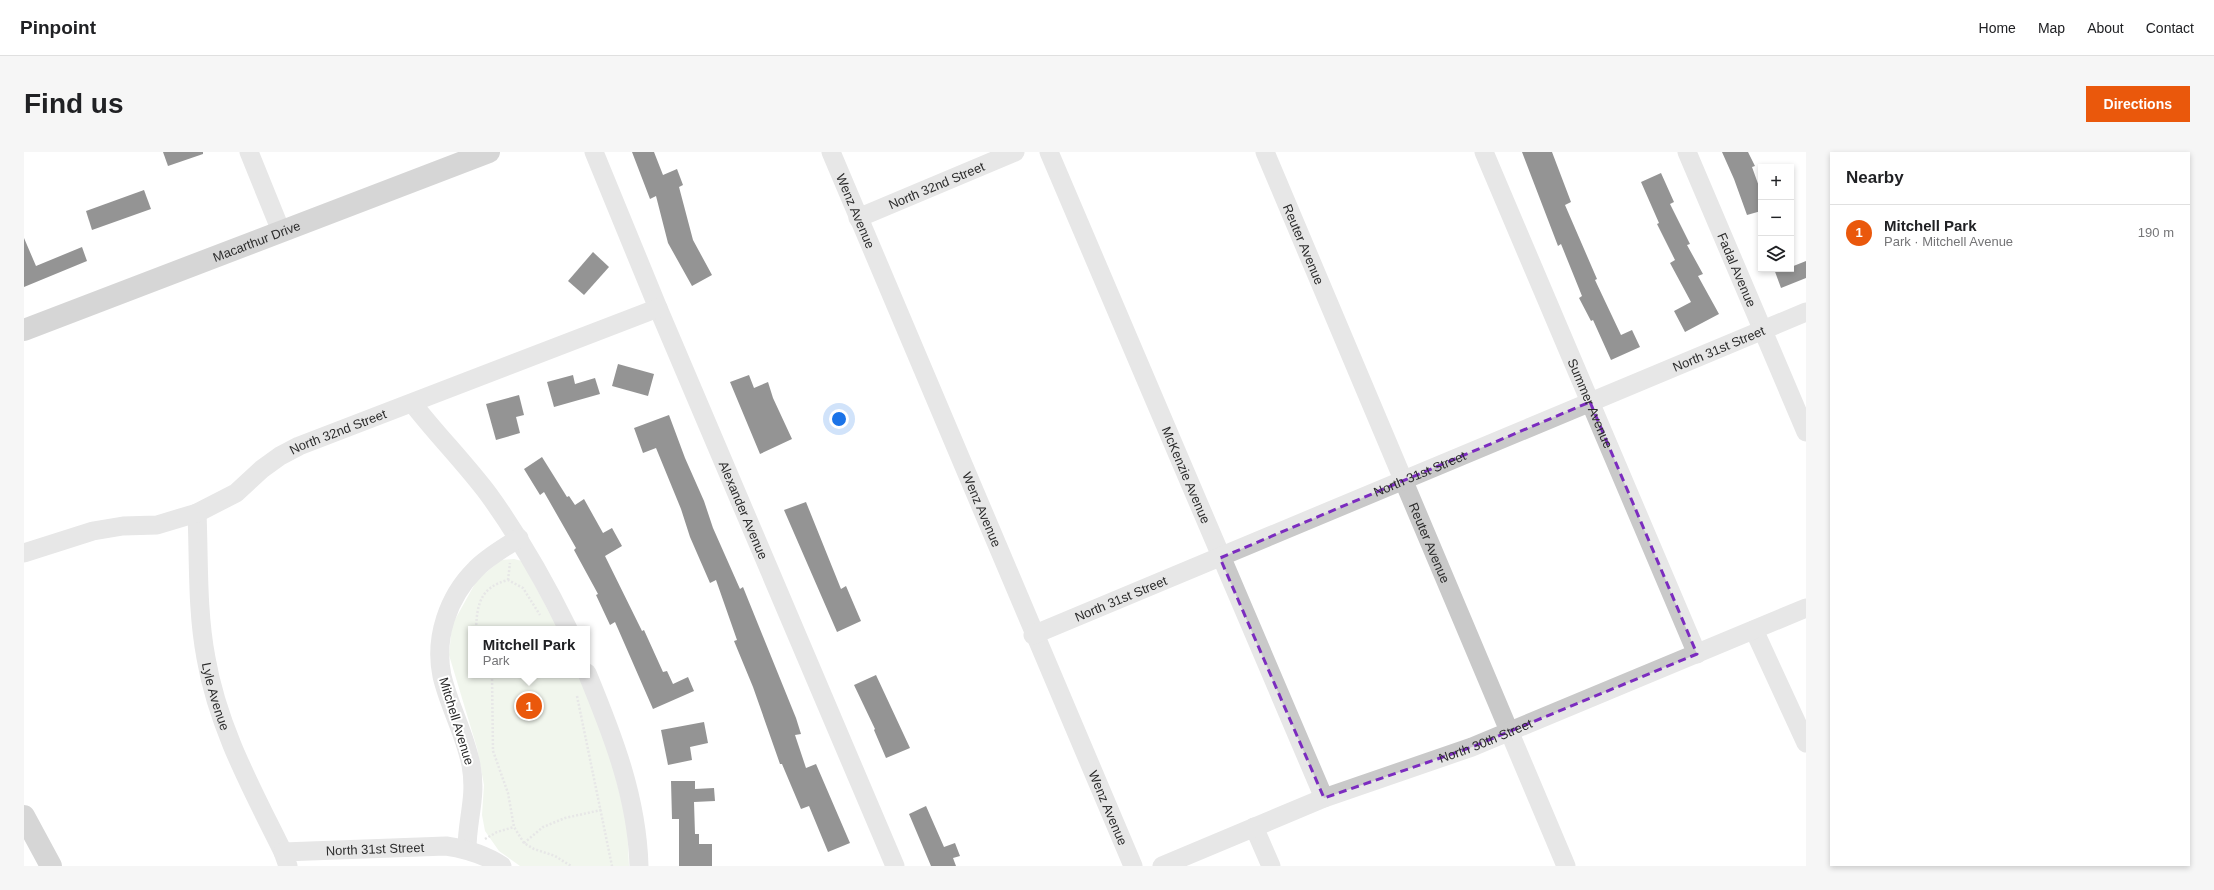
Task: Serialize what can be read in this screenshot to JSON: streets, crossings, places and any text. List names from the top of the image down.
{
  "streets": {
    "main road": ["Macarthur Drive"],
    "street": [
      "North 32nd Street",
      "Wenz Avenue",
      "Reuter Avenue",
      "Fadal Avenue",
      "North 31st Street",
      "Summer Avenue",
      "McKenzie Avenue",
      "Alexander Avenue",
      "Lyle Avenue",
      "Mitchell Avenue",
      "North 30th Street"
    ]
  },
  "crossings": [
    ["North 32nd Street", "Wenz Avenue"],
    ["North 32nd Street", "Alexander Avenue"],
    ["North 32nd Street", "Lyle Avenue"],
    ["Wenz Avenue", "North 31st Street"],
    ["Reuter Avenue", "North 31st Street"],
    ["Reuter Avenue", "North 30th Street"],
    ["Fadal Avenue", "North 31st Street"],
    ["North 31st Street", "Summer Avenue"],
    ["North 31st Street", "McKenzie Avenue"],
    ["North 31st Street", "Lyle Avenue"],
    ["North 31st Street", "Mitchell Avenue"],
    ["Summer Avenue", "North 30th Street"],
    ["McKenzie Avenue", "North 30th Street"]
  ],
  "page": {
    "header": "Pinpoint",
    "nav": [
      "Home",
      "Map",
      "About",
      "Contact"
    ],
    "buttons": "Directions",
    "title": "Find us",
    "heading": "Nearby",
    "map_buttons": ["+", "−"],
    "list": [
      {
        "mark": "1",
        "name": "Mitchell Park",
        "note": "Park · Mitchell Avenue",
        "value": "190 m"
      }
    ],
    "popup": ["Mitchell Park", "Park"],
    "pins": "1"
  }
}
